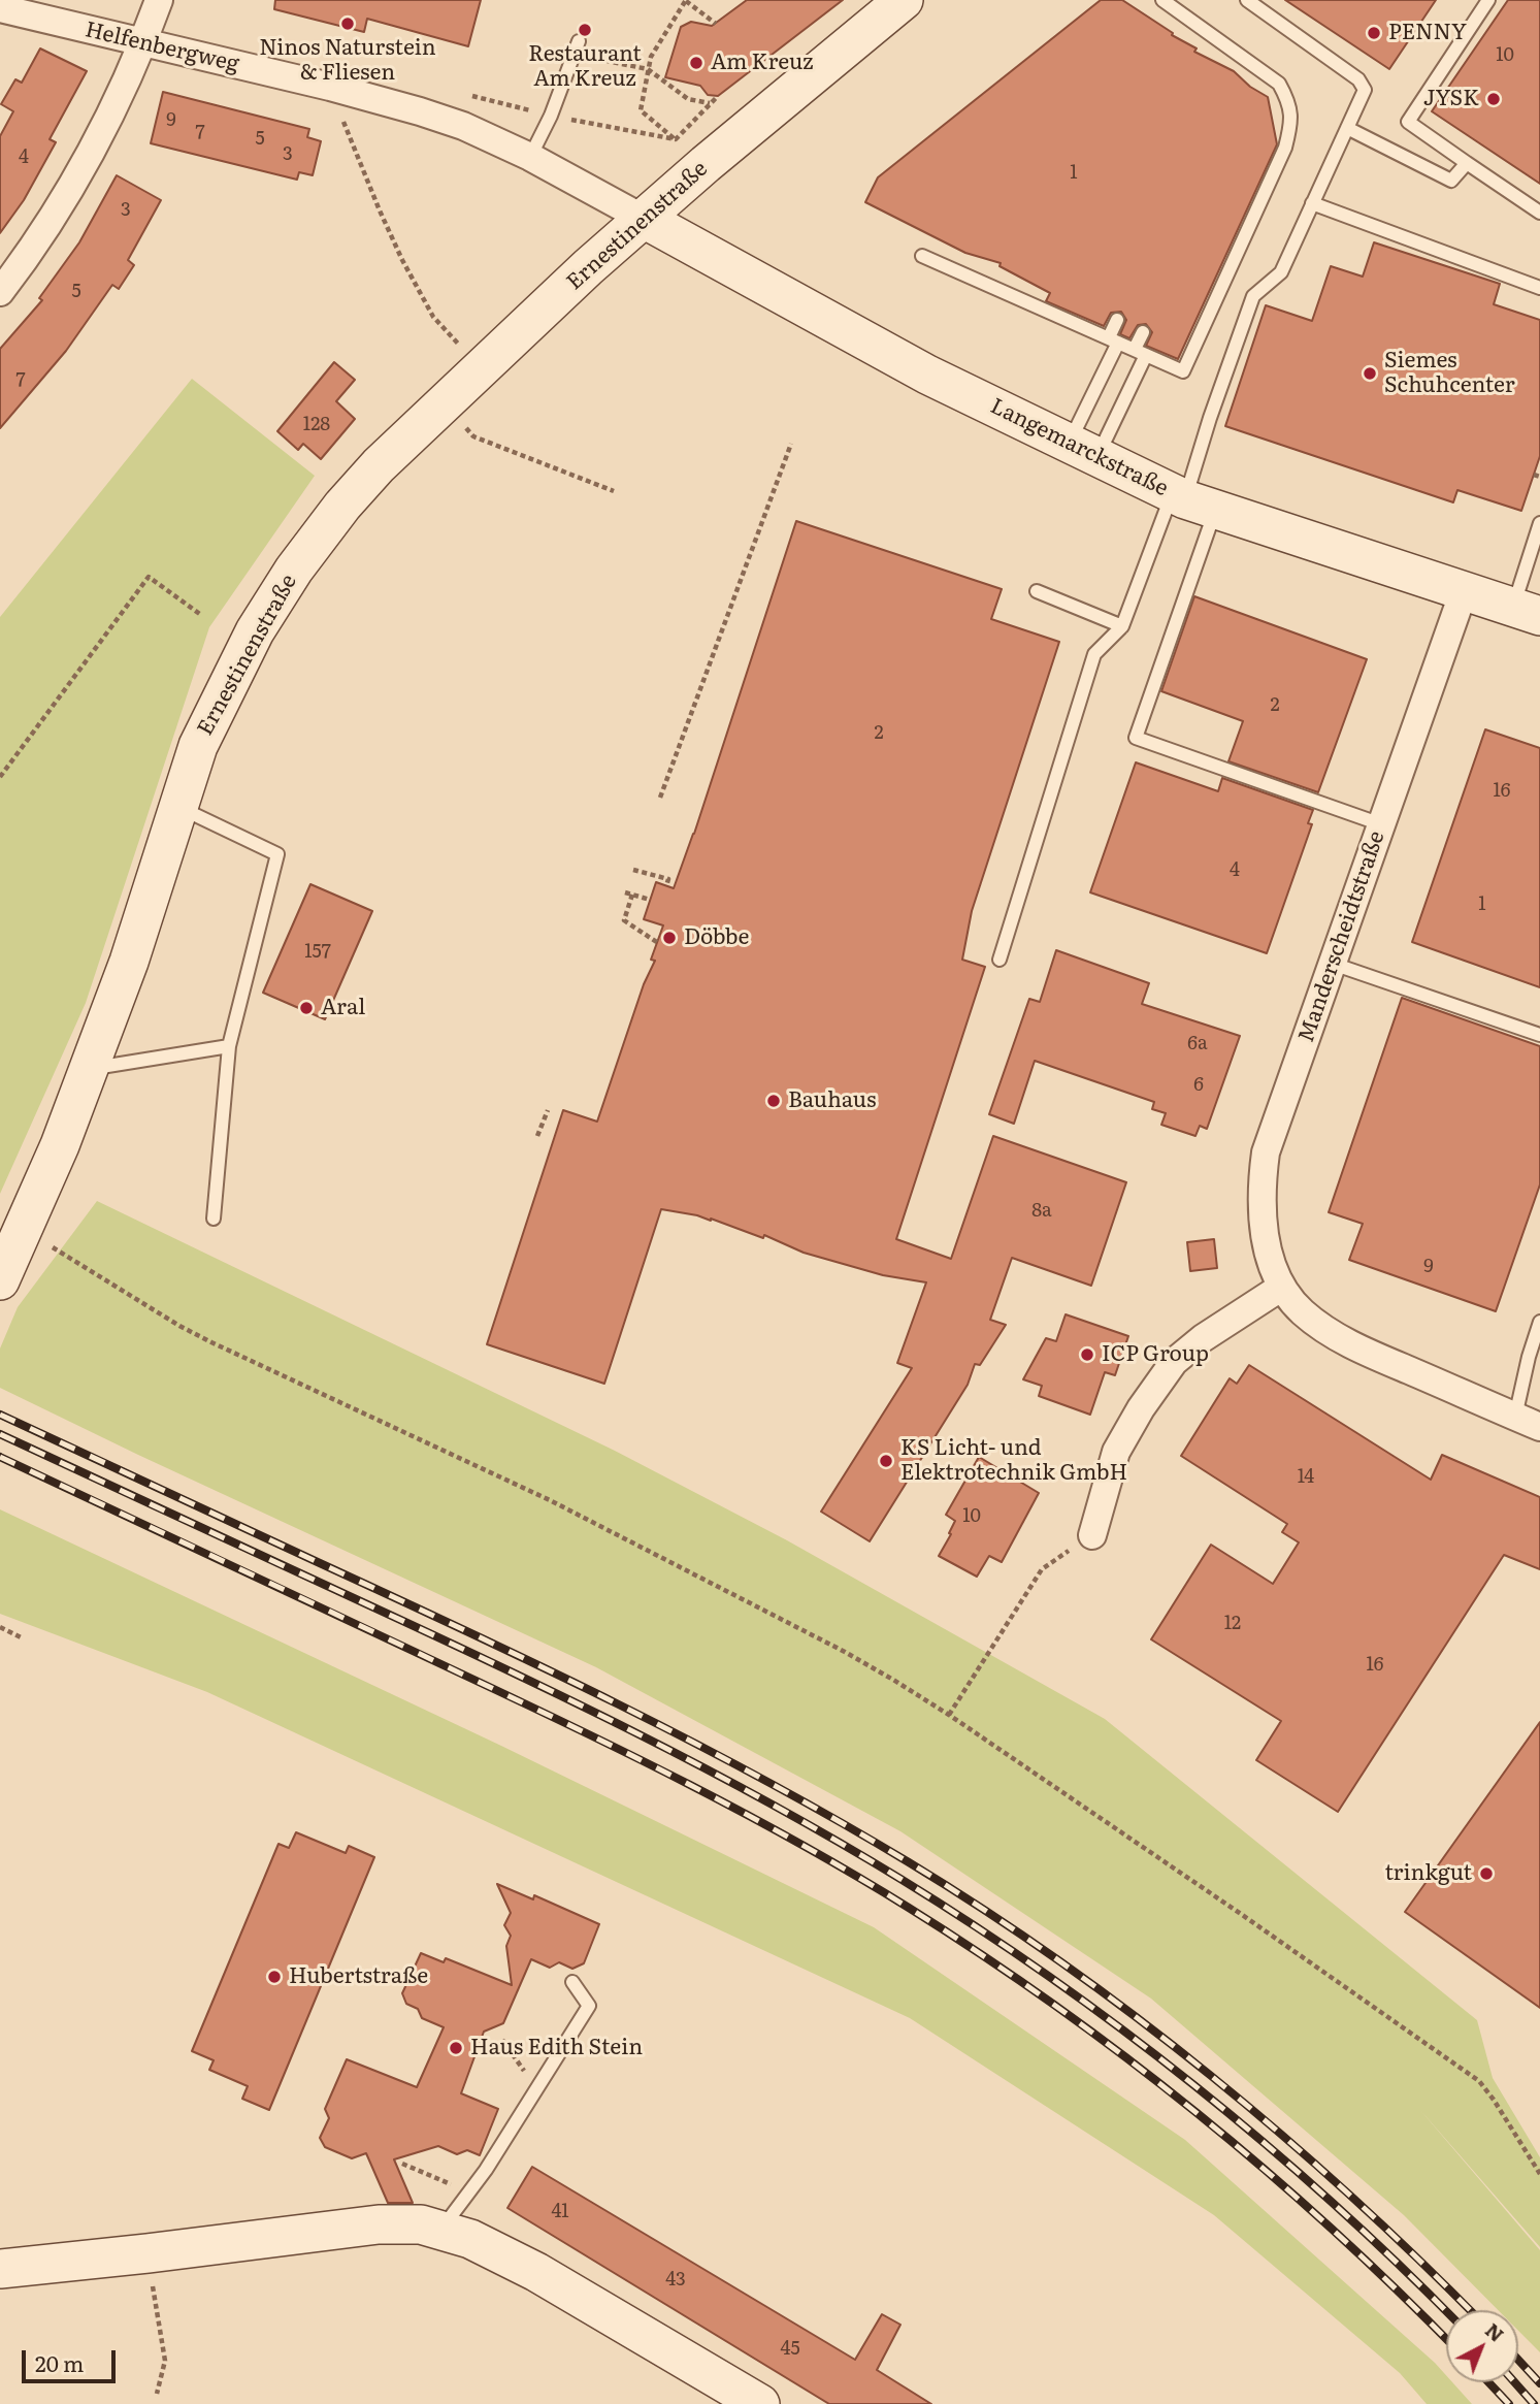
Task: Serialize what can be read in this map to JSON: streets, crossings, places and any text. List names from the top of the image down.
{
  "streets": {
    "street": [
      "Helfenbergweg",
      "Ernestinenstraße",
      "Langemarckstraße",
      "Manderscheidtstraße"
    ]
  },
  "crossings": [
    ["Helfenbergweg", "Ernestinenstraße"],
    ["Helfenbergweg", "Langemarckstraße"],
    ["Ernestinenstraße", "Langemarckstraße"],
    ["Langemarckstraße", "Manderscheidtstraße"]
  ],
  "places": [
    "Ninos Naturstein & Fliesen",
    "Restaurant Am Kreuz",
    "PENNY",
    "Am Kreuz",
    "JYSK",
    "Siemes Schuhcenter",
    "Döbbe",
    "Aral",
    "Bauhaus",
    "ICP Group",
    "KS Licht- und Elektrotechnik GmbH",
    "trinkgut",
    "Hubertstraße",
    "Haus Edith Stein"
  ],
  "house_numbers": [
    "10",
    "9",
    "7",
    "5",
    "3",
    "4",
    "1",
    "3",
    "5",
    "7",
    "128",
    "2",
    "2",
    "16",
    "4",
    "1",
    "157",
    "6a",
    "6",
    "8a",
    "9",
    "14",
    "10",
    "12",
    "16",
    "41",
    "43",
    "45"
  ],
  "scale_bar": "20 m",
  "north": "top right"
}
